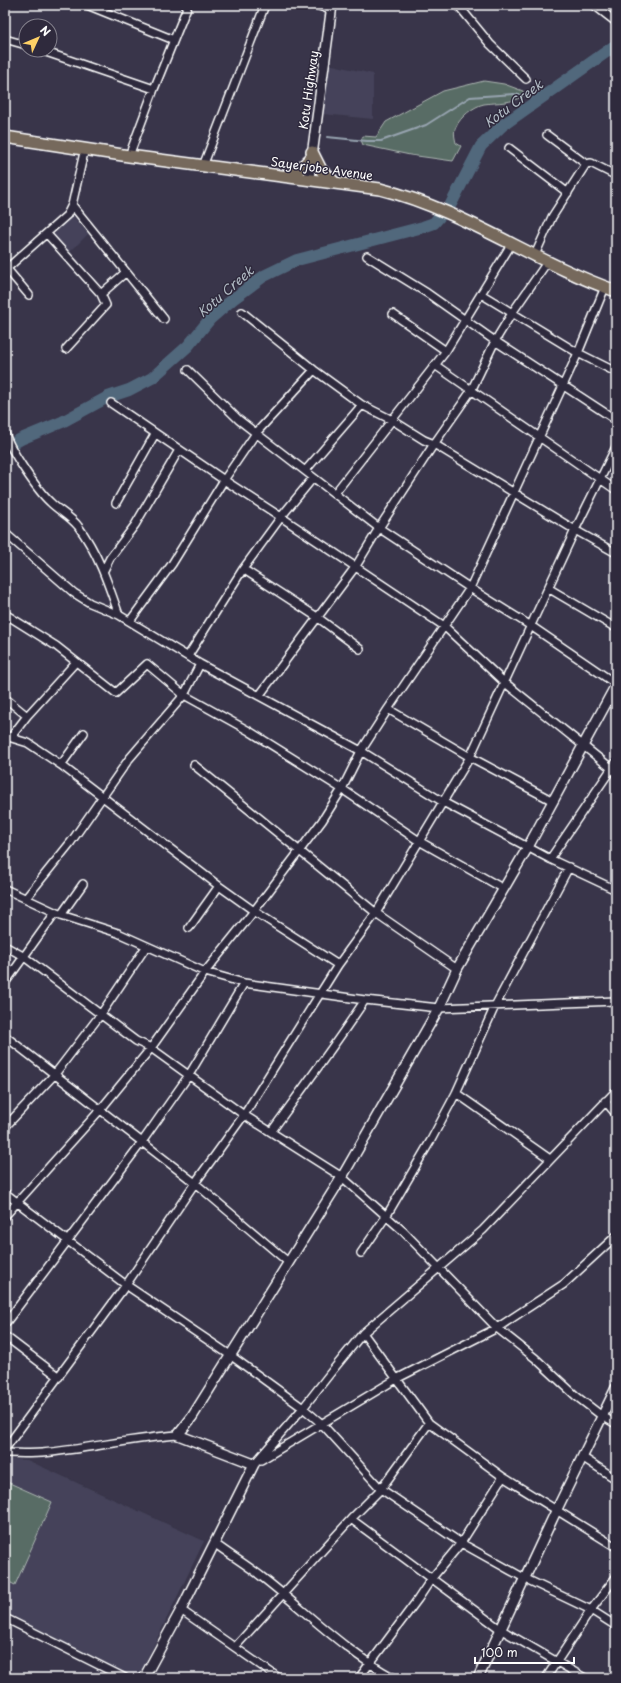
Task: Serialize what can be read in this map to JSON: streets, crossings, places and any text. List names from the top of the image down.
{
  "streets": {
    "main road": ["Sayerjobe Avenue"],
    "street": ["Kotu Highway"]
  },
  "crossings": [
    ["Kotu Highway", "Sayerjobe Avenue"]
  ],
  "water": ["Kotu Creek"],
  "scale_bar": "100 m",
  "north": "top right"
}
